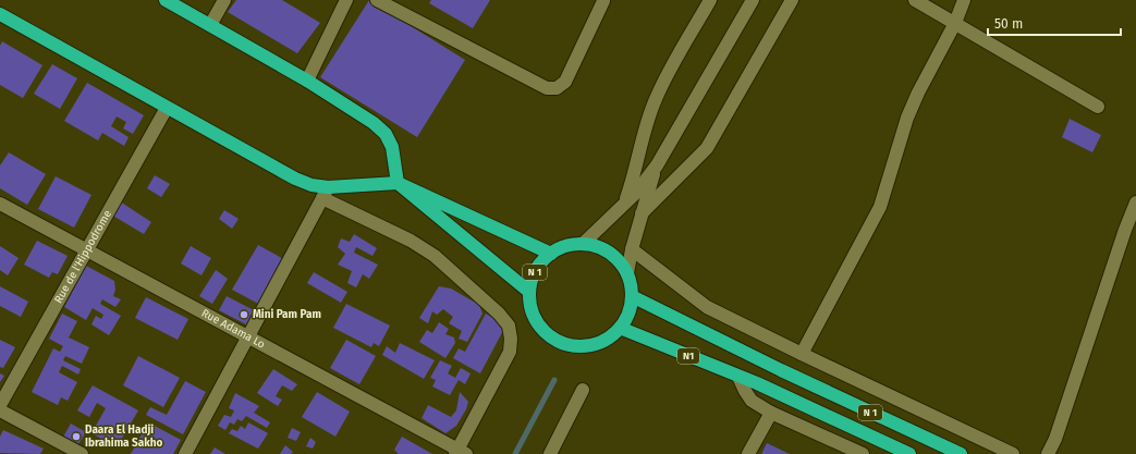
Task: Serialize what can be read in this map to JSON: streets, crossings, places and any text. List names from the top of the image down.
{
  "streets": {
    "highway": ["N 1", "N1"],
    "street": ["Rue de l'Hippodrome", "Rue Adama Lo"]
  },
  "crossings": [
    ["Rue de l'Hippodrome", "Rue Adama Lo"],
    ["N 1", "N1"]
  ],
  "places": ["Mini Pam Pam", "Daara El Hadji Ibrahima Sakho"],
  "scale_bar": "50 m"
}
